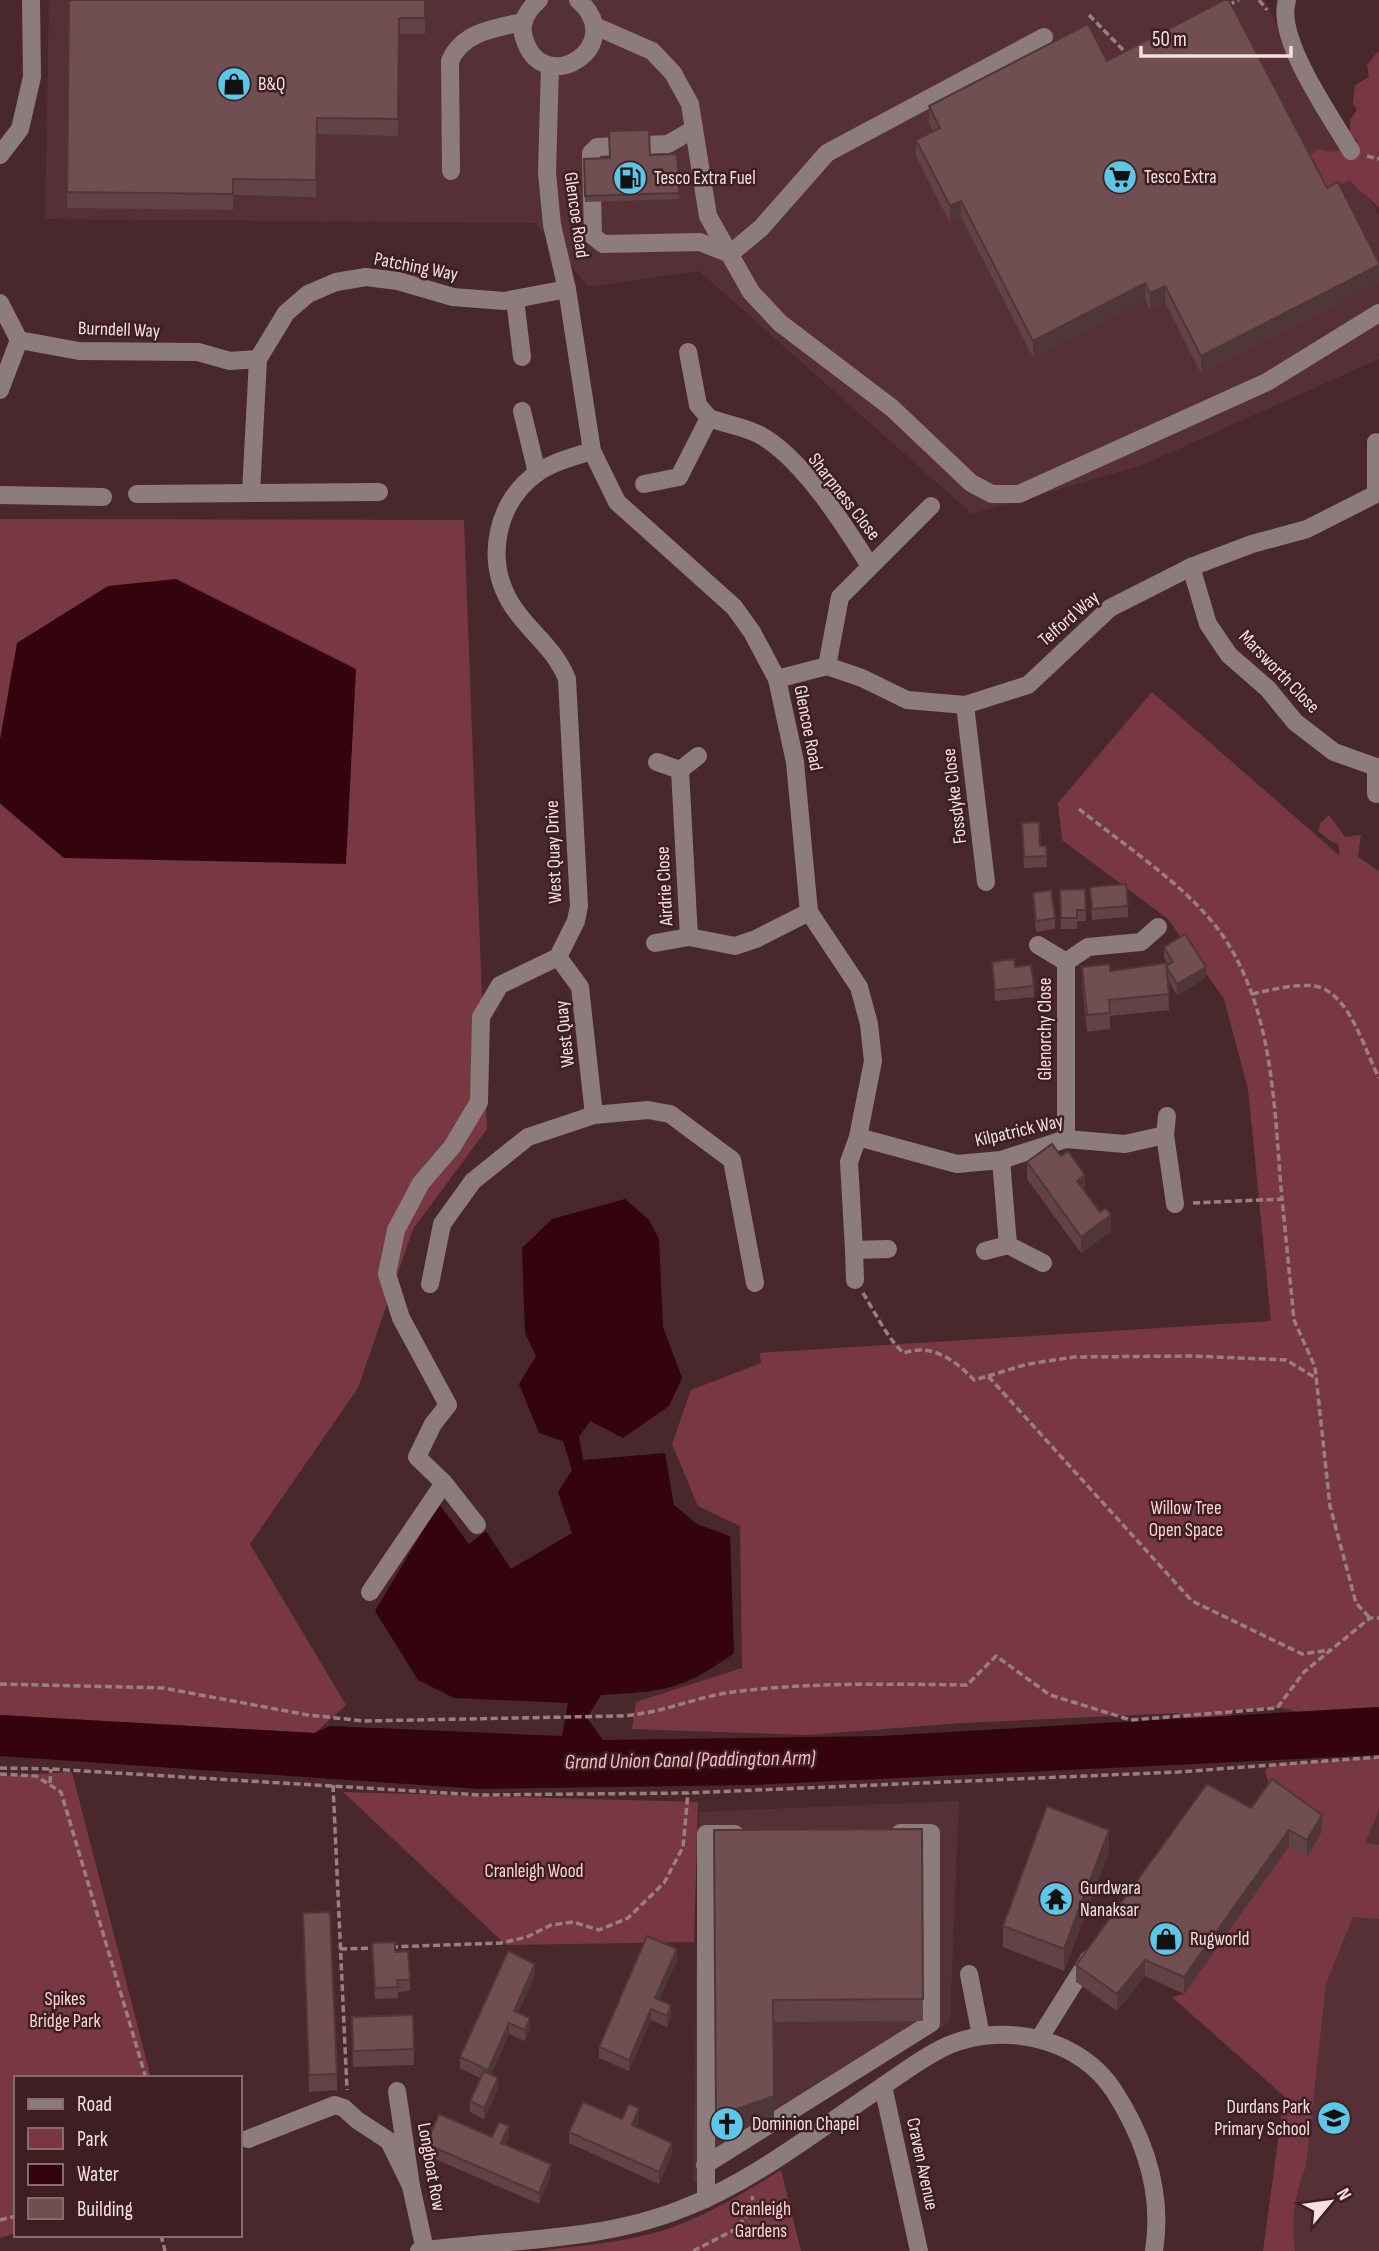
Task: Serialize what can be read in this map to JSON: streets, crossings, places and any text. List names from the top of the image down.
{
  "streets": {
    "street": [
      "Glencoe Road",
      "Patching Way",
      "Burndell Way",
      "Sharpness Close",
      "Telford Way",
      "Marsworth Close",
      "Fossdyke Close",
      "West Quay Drive",
      "Airdrie Close",
      "Glenorchy Close",
      "West Quay",
      "Kilpatrick Way",
      "Craven Avenue",
      "Longboat Row"
    ]
  },
  "crossings": [
    ["Glencoe Road", "Patching Way"],
    ["Glencoe Road", "West Quay Drive"],
    ["Glencoe Road", "Airdrie Close"],
    ["Glencoe Road", "Kilpatrick Way"],
    ["Patching Way", "Burndell Way"],
    ["Telford Way", "Marsworth Close"],
    ["Telford Way", "Fossdyke Close"],
    ["West Quay Drive", "West Quay"],
    ["Glenorchy Close", "Kilpatrick Way"]
  ],
  "water": ["Grand Union Canal (Paddington Arm)"],
  "parks": [
    "Willow Tree Open Space",
    "Cranleigh Wood",
    "Spikes Bridge Park",
    "Cranleigh Gardens"
  ],
  "places": {
    "shop": ["B&Q", "Rugworld"],
    "supermarket": ["Tesco Extra"],
    "fuel station": ["Tesco Extra Fuel"],
    "temple": ["Gurdwara Nanaksar"],
    "school or university": ["Durdans Park Primary School"],
    "church": ["Dominion Chapel"]
  },
  "legend": [
    "Road",
    "Park",
    "Water",
    "Building"
  ],
  "scale_bar": "50 m",
  "north": "top right"
}
